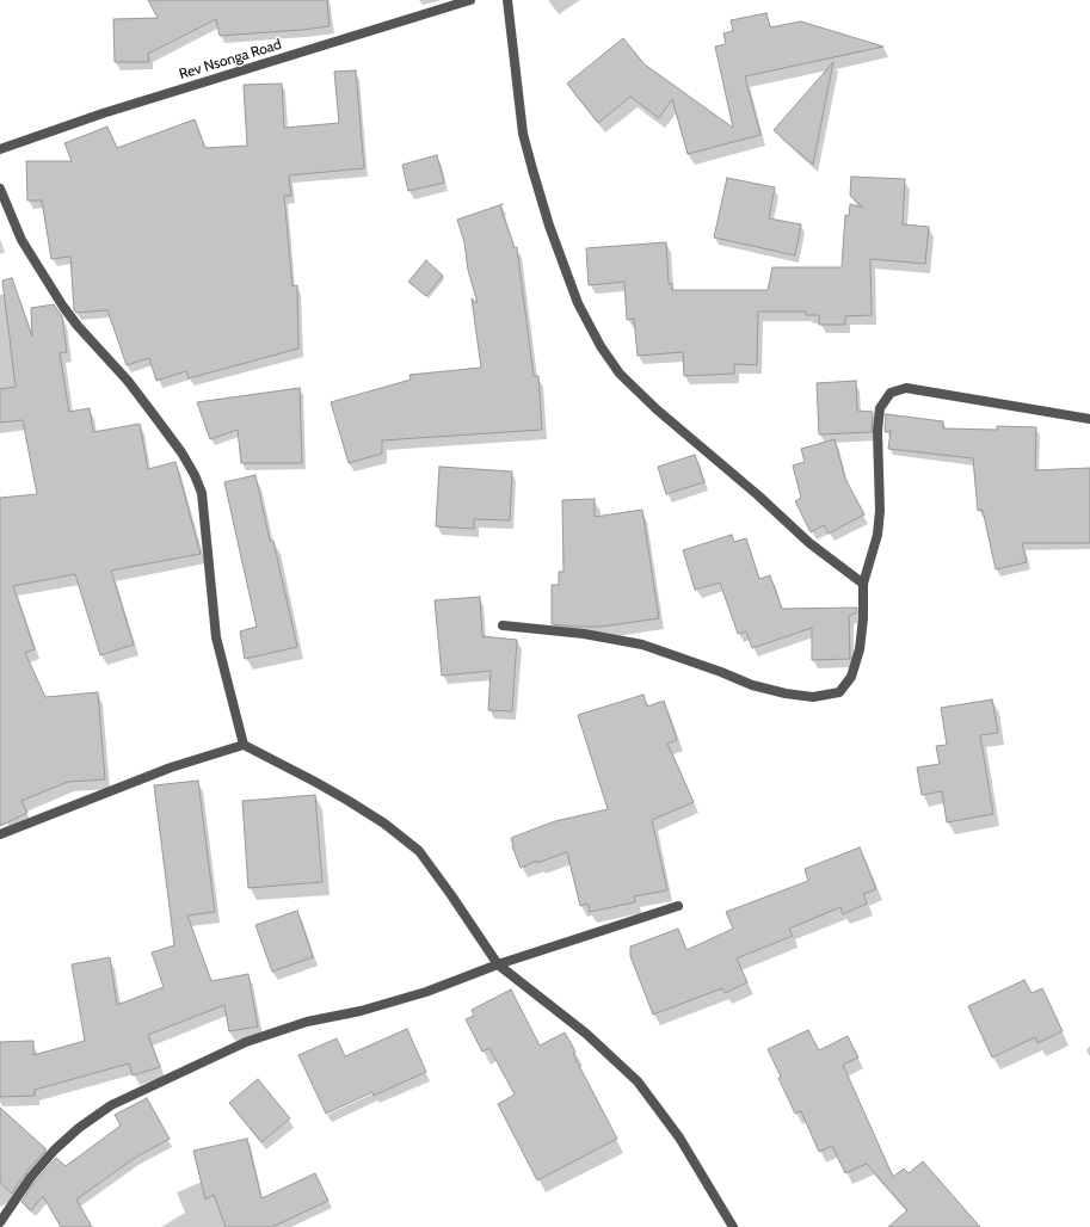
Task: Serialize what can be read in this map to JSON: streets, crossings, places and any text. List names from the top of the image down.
{
  "streets": {
    "street": ["Rev Nsonga Road"]
  }
}
